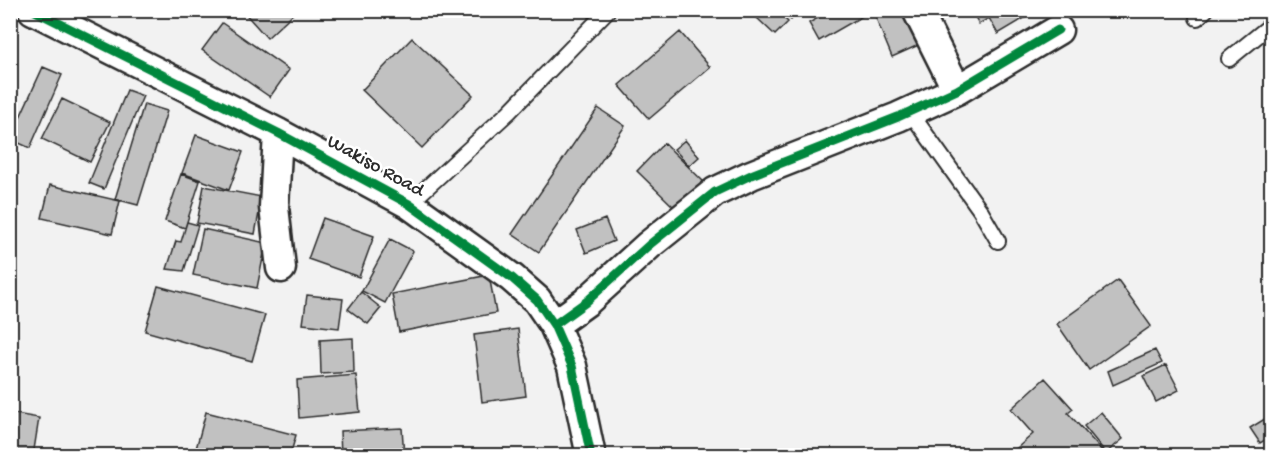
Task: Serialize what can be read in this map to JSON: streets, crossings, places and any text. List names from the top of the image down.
{
  "streets": {
    "street": ["Wakiso Road"]
  }
}
